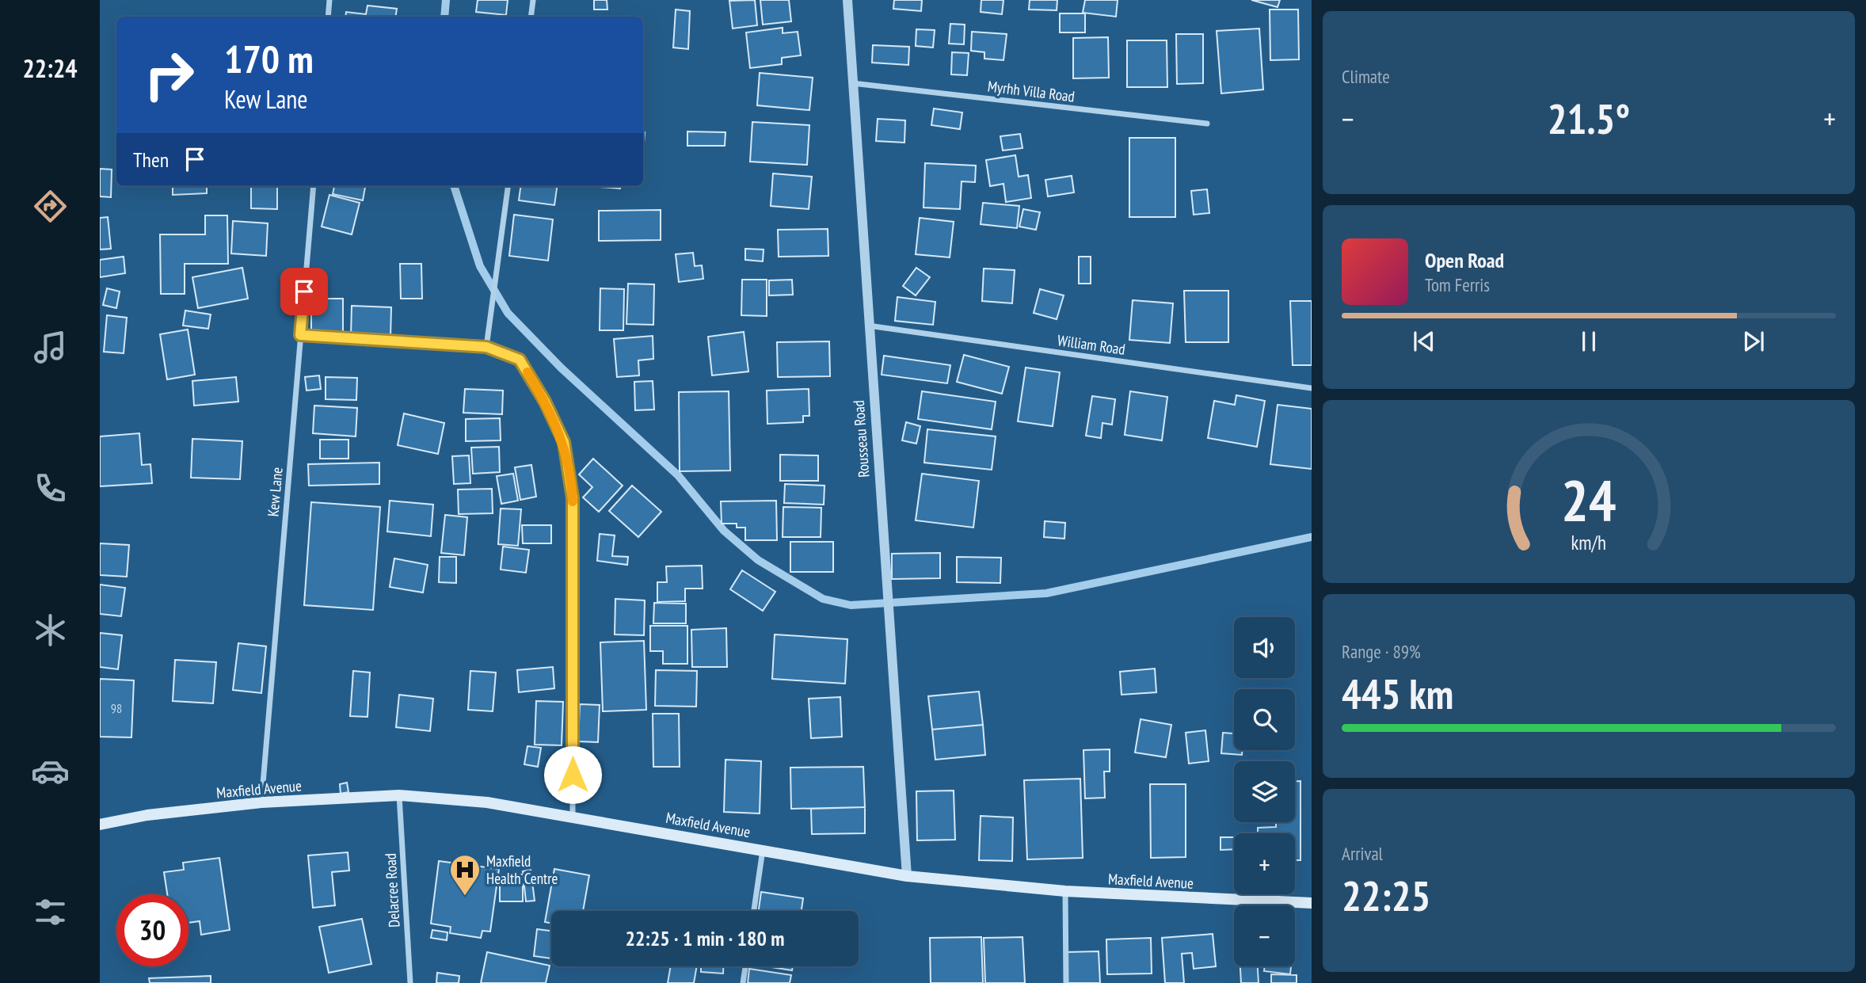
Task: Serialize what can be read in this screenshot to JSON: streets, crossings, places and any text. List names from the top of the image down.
{
  "streets": {
    "main road": ["Maxfield Avenue"],
    "street": [
      "Myrhh Villa Road",
      "William Road",
      "Rousseau Road",
      "Kew Lane",
      "Delacree Road"
    ]
  },
  "crossings": [
    ["Myrhh Villa Road", "Rousseau Road"],
    ["William Road", "Rousseau Road"],
    ["Rousseau Road", "Maxfield Avenue"],
    ["Kew Lane", "Maxfield Avenue"],
    ["Maxfield Avenue", "Delacree Road"]
  ],
  "places": {
    "hospital": ["Maxfield Health Centre"]
  },
  "house_numbers": ["98"],
  "page": {
    "tabs": "22:24",
    "tile": [
      "Climate",
      ["Range · 89%", "445 km"],
      ["Arrival", "22:25"]
    ],
    "turn": ["170 m", "Kew Lane"],
    "heat": ["−", "21.5°", "+"],
    "then": "Then",
    "song": ["Open Road", "Tom Ferris"],
    "map_buttons": ["+", "−"],
    "limit": "30",
    "trip": "22:25 · 1 min · 180 m",
    "gauge": ["24", "km/h"]
  }
}
